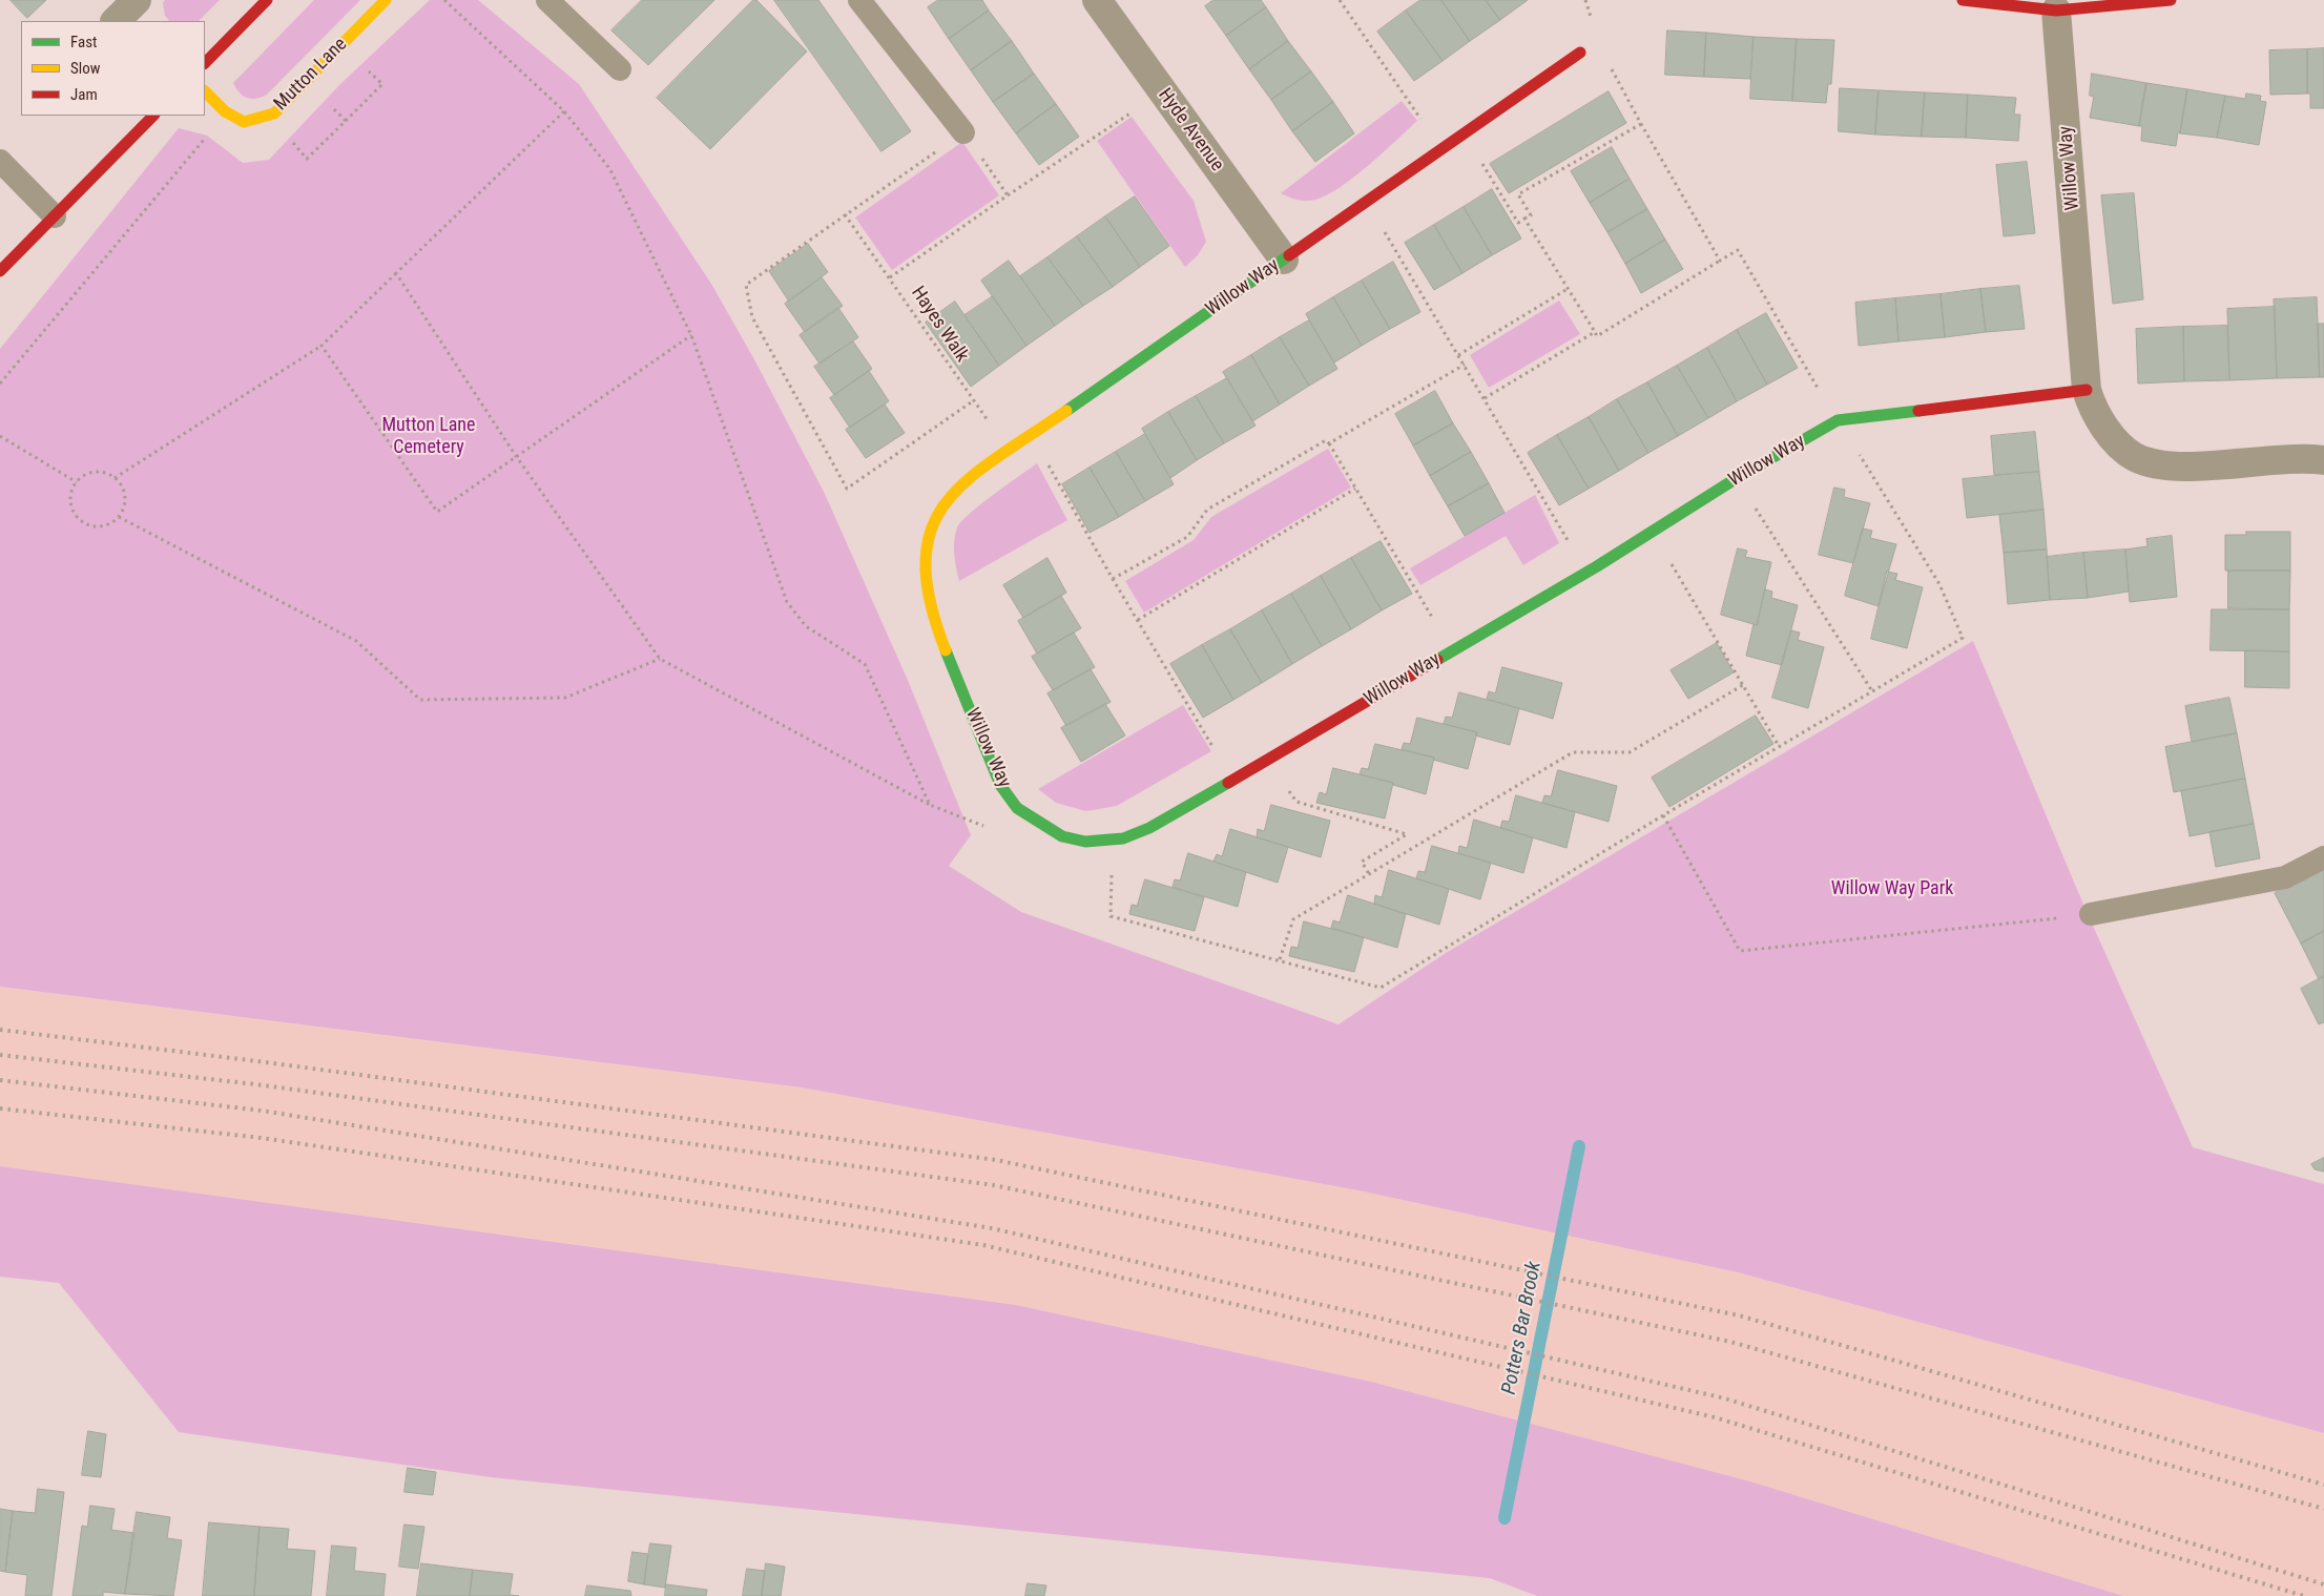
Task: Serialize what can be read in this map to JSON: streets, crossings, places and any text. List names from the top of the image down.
{
  "streets": {
    "street": ["Mutton Lane", "Hyde Avenue", "Willow Way"],
    "path": ["Hayes Walk"]
  },
  "crossings": [
    ["Hyde Avenue", "Willow Way"],
    ["Willow Way", "Hayes Walk"]
  ],
  "water": ["Potters Bar Brook"],
  "parks": ["Mutton Lane Cemetery", "Willow Way Park"],
  "legend": ["Fast", "Slow", "Jam"]
}
